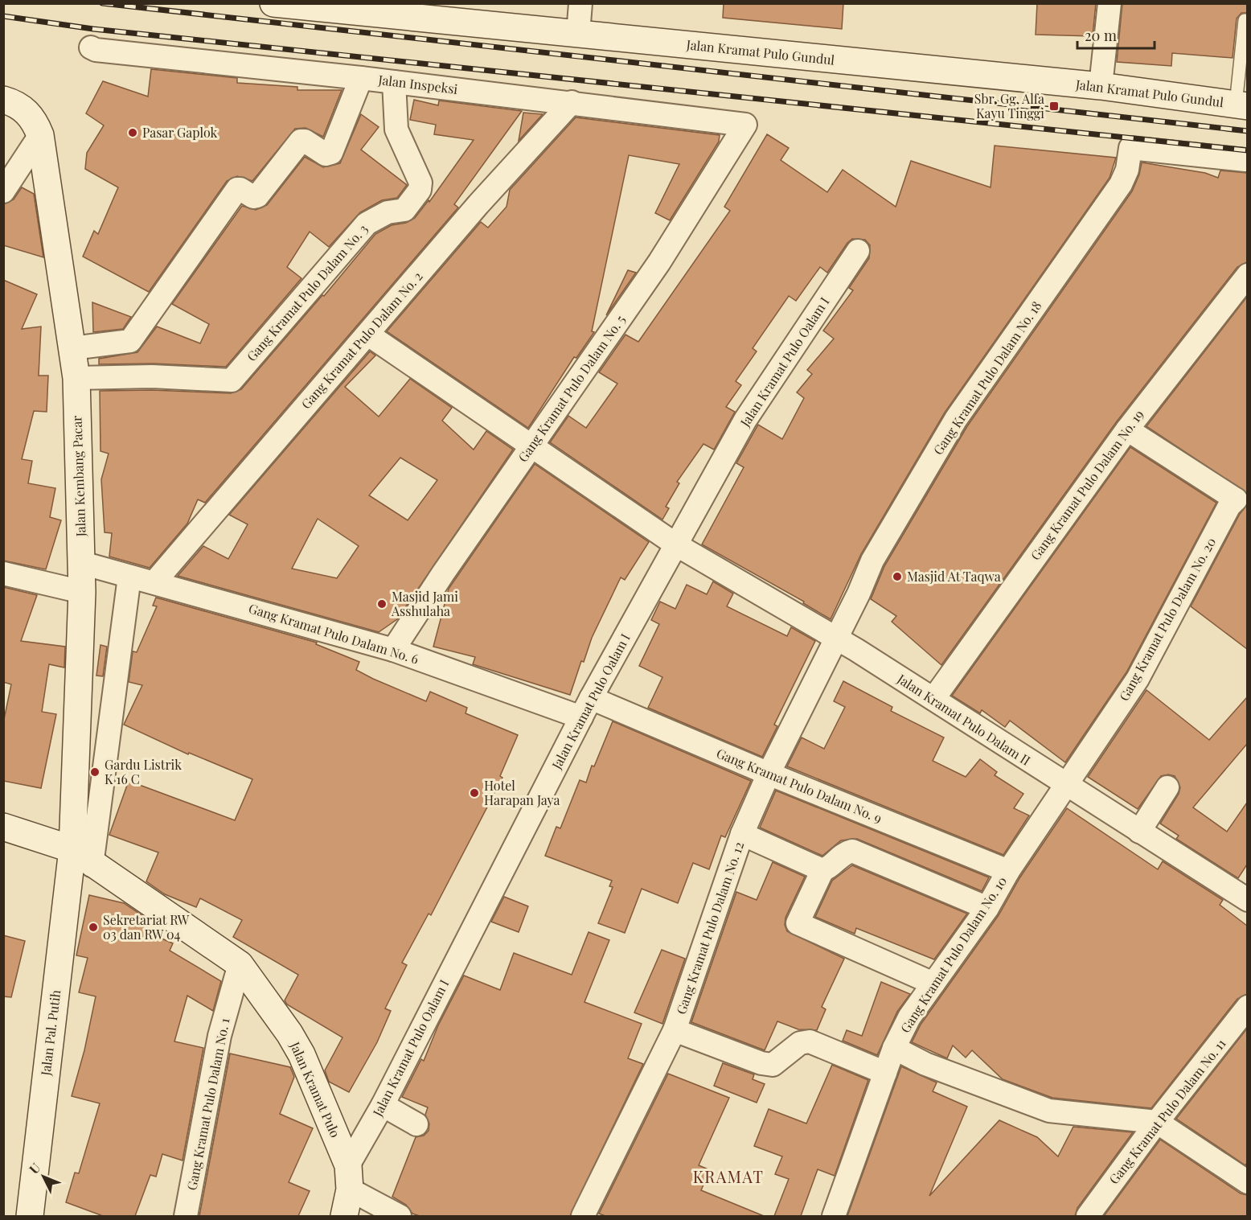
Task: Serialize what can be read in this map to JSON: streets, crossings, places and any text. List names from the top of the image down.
{
  "streets": {
    "street": [
      "Jalan Kramat Pulo Gundul",
      "Jalan Inspeksi",
      "Gang Kramat Pulo Dalam No. 3",
      "Gang Kramat Pulo Dalam No. 2",
      "Jalan Kramat Pulo Oalam I",
      "Gang Kramat Pulo Dalam No. 18",
      "Gang Kramat Pulo Dalam No. 5",
      "Jalan Kembang Pacar",
      "Gang Kramat Pulo Dalam No. 19",
      "Gang Kramat Pulo Dalam No. 20",
      "Gang Kramat Pulo Dalam No. 6",
      "Jalan Kramat Pulo Dalam II",
      "Gang Kramat Pulo Dalam No. 9",
      "Gang Kramat Pulo Dalam No. 12",
      "Gang Kramat Pulo Dalam No. 10",
      "Jalan Pal. Putih",
      "Jalan Kramat Pulo",
      "Gang Kramat Pulo Dalam No. 1",
      "Gang Kramat Pulo Dalam No. 11"
    ]
  },
  "crossings": [
    ["Jalan Inspeksi", "Gang Kramat Pulo Dalam No. 3"],
    ["Jalan Inspeksi", "Gang Kramat Pulo Dalam No. 2"],
    ["Jalan Inspeksi", "Gang Kramat Pulo Dalam No. 5"],
    ["Gang Kramat Pulo Dalam No. 3", "Jalan Kembang Pacar"],
    ["Gang Kramat Pulo Dalam No. 2", "Gang Kramat Pulo Dalam No. 6"],
    ["Gang Kramat Pulo Dalam No. 2", "Jalan Kramat Pulo Dalam II"],
    ["Jalan Kramat Pulo Oalam I", "Gang Kramat Pulo Dalam No. 6"],
    ["Jalan Kramat Pulo Oalam I", "Jalan Kramat Pulo Dalam II"],
    ["Jalan Kramat Pulo Oalam I", "Gang Kramat Pulo Dalam No. 9"],
    ["Jalan Kramat Pulo Oalam I", "Jalan Kramat Pulo"],
    ["Gang Kramat Pulo Dalam No. 18", "Jalan Kramat Pulo Dalam II"],
    ["Gang Kramat Pulo Dalam No. 18", "Gang Kramat Pulo Dalam No. 12"],
    ["Gang Kramat Pulo Dalam No. 5", "Gang Kramat Pulo Dalam No. 6"],
    ["Gang Kramat Pulo Dalam No. 5", "Jalan Kramat Pulo Dalam II"],
    ["Jalan Kembang Pacar", "Gang Kramat Pulo Dalam No. 6"],
    ["Jalan Kembang Pacar", "Jalan Pal. Putih"],
    ["Jalan Kembang Pacar", "Jalan Kramat Pulo"],
    ["Gang Kramat Pulo Dalam No. 19", "Jalan Kramat Pulo Dalam II"],
    ["Gang Kramat Pulo Dalam No. 20", "Jalan Kramat Pulo Dalam II"],
    ["Gang Kramat Pulo Dalam No. 20", "Gang Kramat Pulo Dalam No. 10"],
    ["Gang Kramat Pulo Dalam No. 6", "Gang Kramat Pulo Dalam No. 9"],
    ["Jalan Kramat Pulo Dalam II", "Gang Kramat Pulo Dalam No. 12"],
    ["Jalan Kramat Pulo Dalam II", "Gang Kramat Pulo Dalam No. 10"],
    ["Gang Kramat Pulo Dalam No. 9", "Gang Kramat Pulo Dalam No. 12"],
    ["Gang Kramat Pulo Dalam No. 9", "Gang Kramat Pulo Dalam No. 10"],
    ["Jalan Pal. Putih", "Jalan Kramat Pulo"],
    ["Jalan Kramat Pulo", "Gang Kramat Pulo Dalam No. 1"]
  ],
  "districts": ["KRAMAT"],
  "places": {
    "transit": ["Sbr. Gg. Alfa Kayu Tinggi"],
    "other": [
      "Pasar Gaplok",
      "Masjid At Taqwa",
      "Masjid Jami Asshulaha",
      "Gardu Listrik K 16 C",
      "Hotel Harapan Jaya",
      "Sekretariat RW 03 dan RW 04"
    ]
  },
  "scale_bar": "20 m",
  "north": "top left"
}
